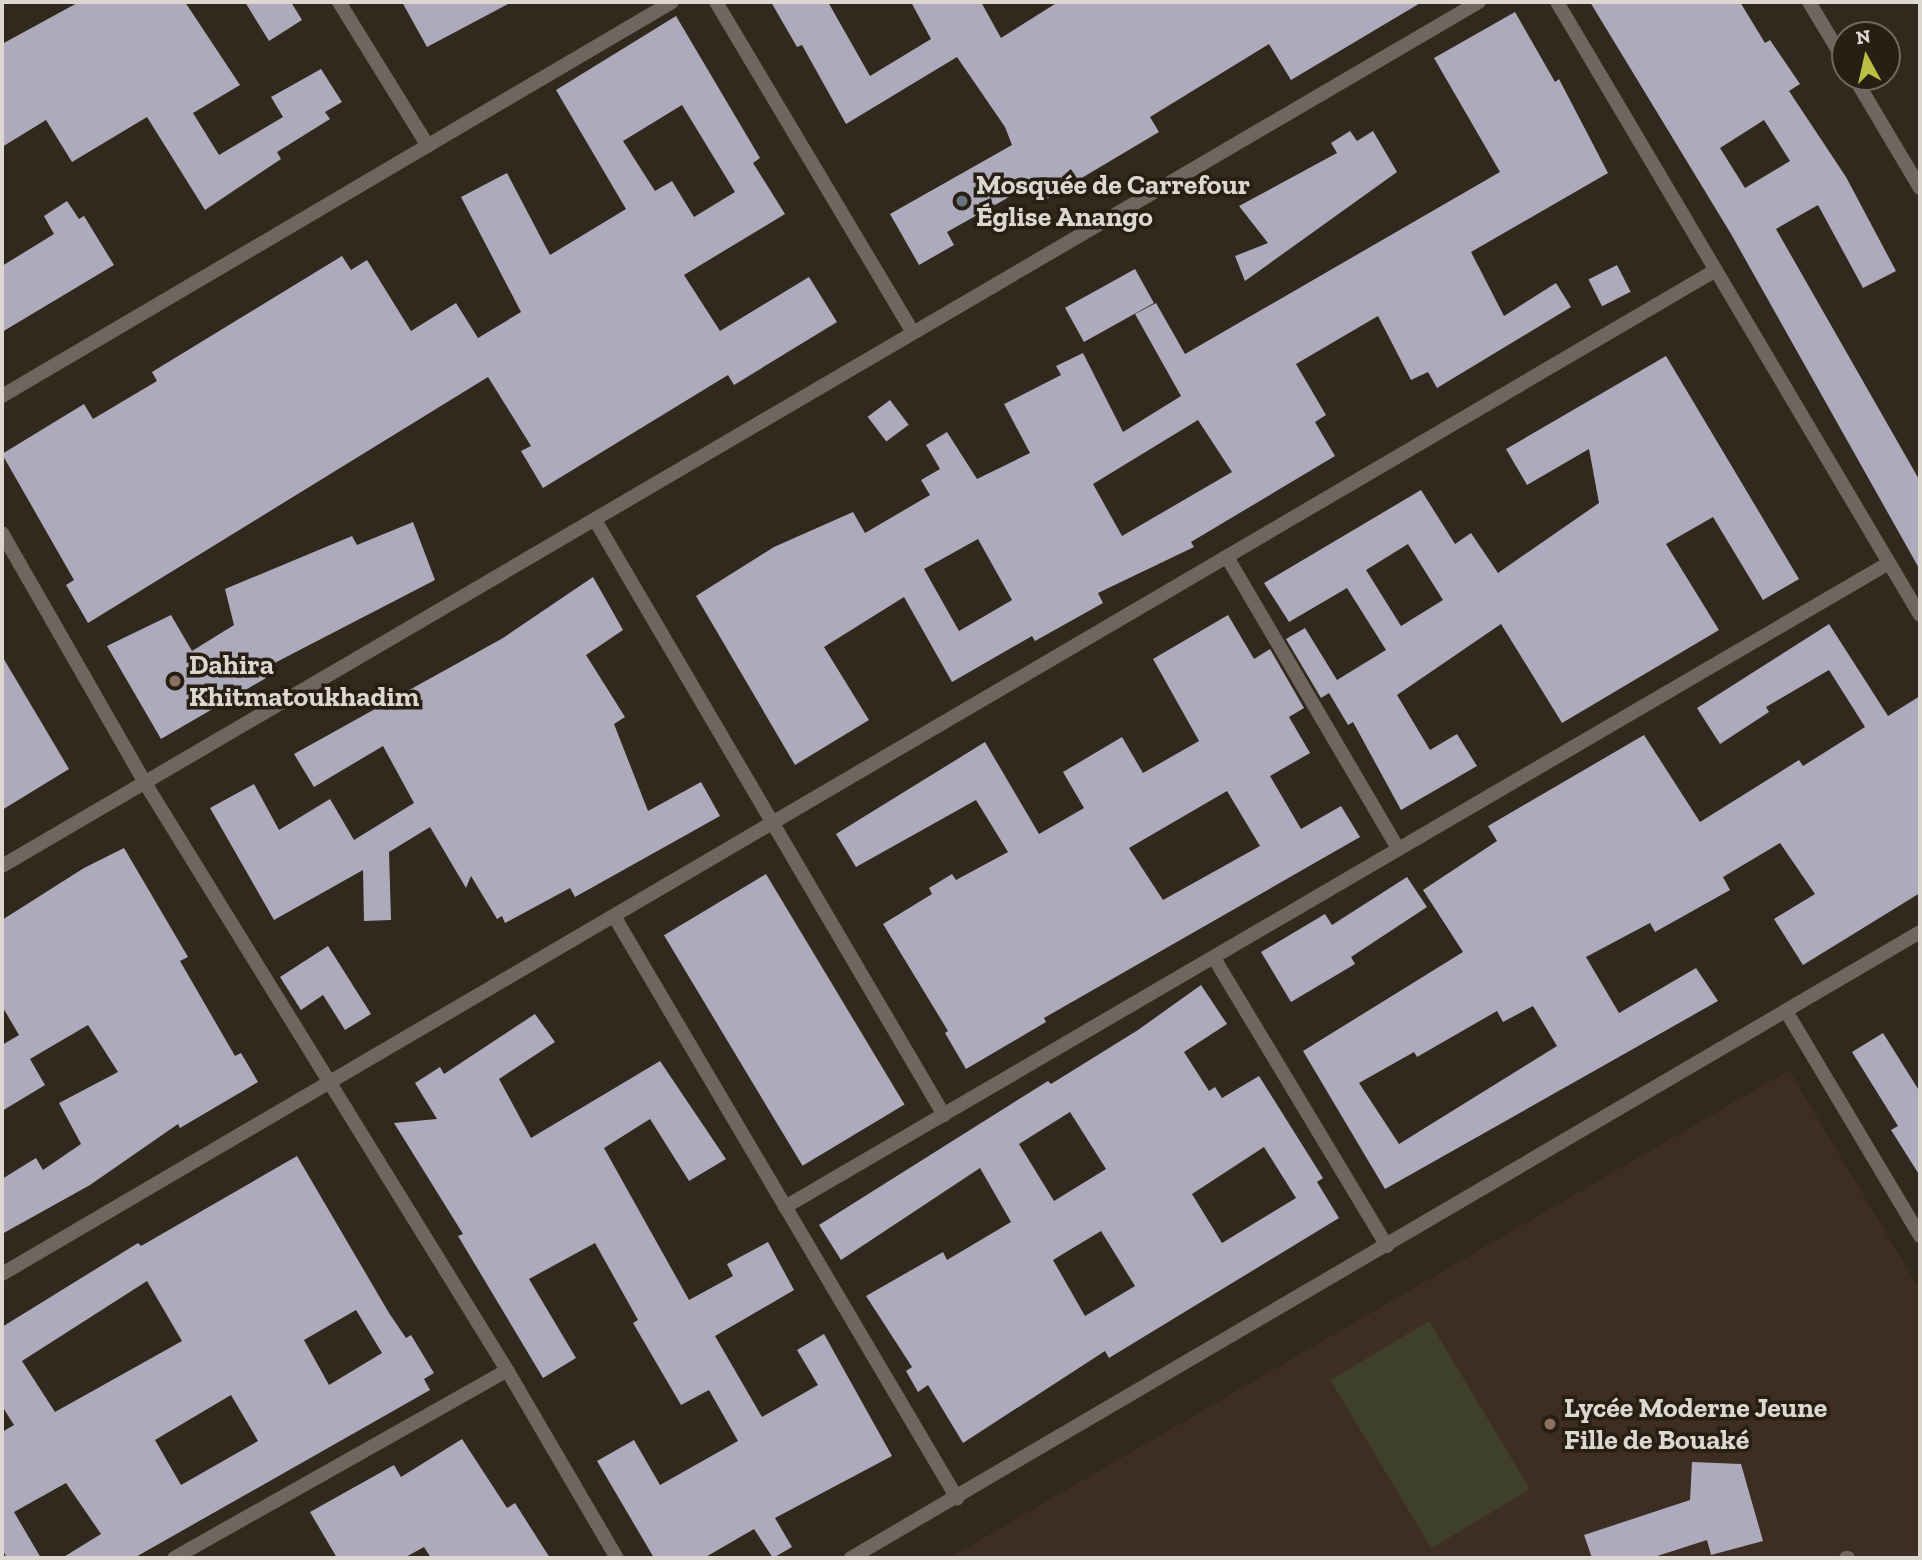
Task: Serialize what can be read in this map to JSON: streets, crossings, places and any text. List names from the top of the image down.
{
  "places": ["Mosquée de Carrefour Église Anango", "Dahira Khitmatoukhadim", "Lycée Moderne Jeune Fille de Bouaké"],
  "north": "top"
}
